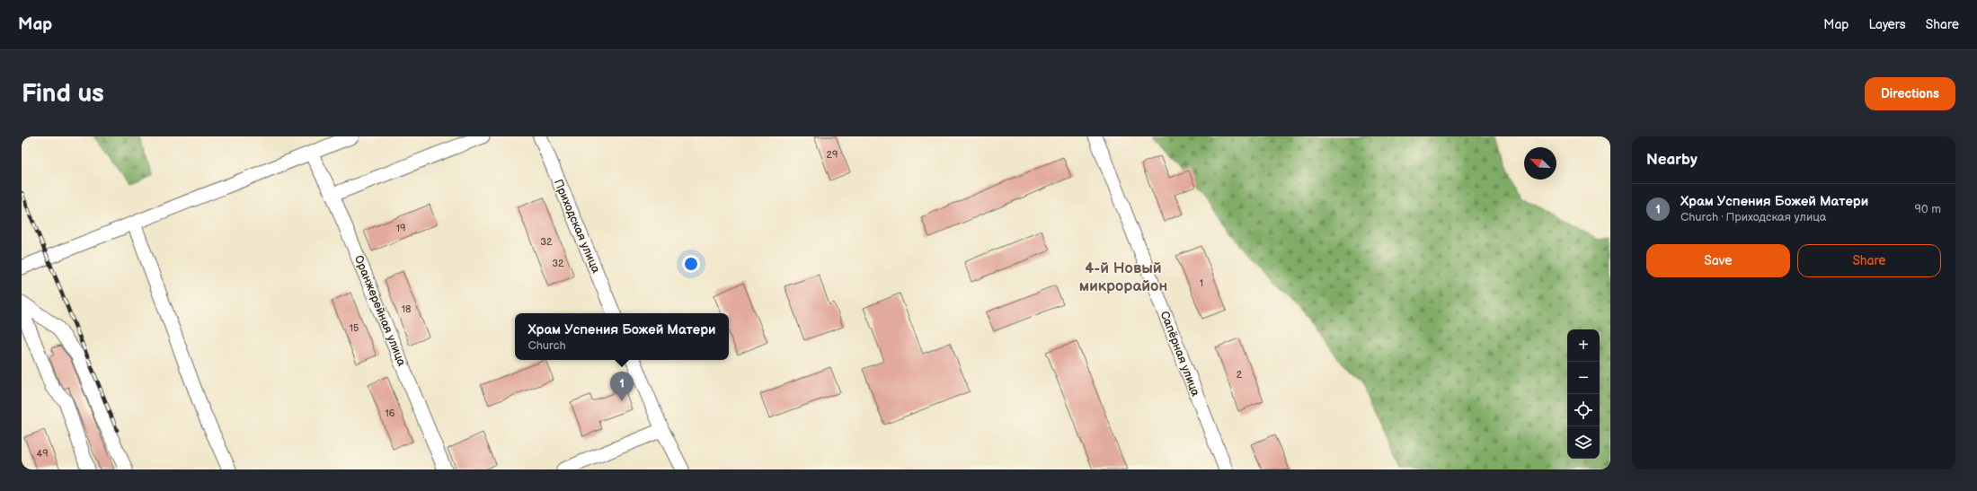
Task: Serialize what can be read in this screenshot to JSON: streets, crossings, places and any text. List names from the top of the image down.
{
  "streets": {
    "street": ["Приходская улица", "Оранжерейная улица", "Сапёрная улица"]
  },
  "districts": ["4-й Новый микрорайон"],
  "house_numbers": [
    "29",
    "19",
    "32",
    "32",
    "1",
    "18",
    "15",
    "2",
    "16",
    "49"
  ],
  "north": "top left",
  "page": {
    "header": "Map",
    "nav": ["Map", "Layers", "Share"],
    "buttons": [
      "Directions",
      ["Save", "Share"]
    ],
    "title": "Find us",
    "heading": "Nearby",
    "list": [
      {
        "mark": "1",
        "name": "Храм Успения Божей Матери",
        "note": "Church · Приходская улица",
        "value": "90 m"
      }
    ],
    "popup": ["Храм Успения Божей Матери", "Church"],
    "map_buttons": ["+", "−"],
    "pins": "1"
  }
}
